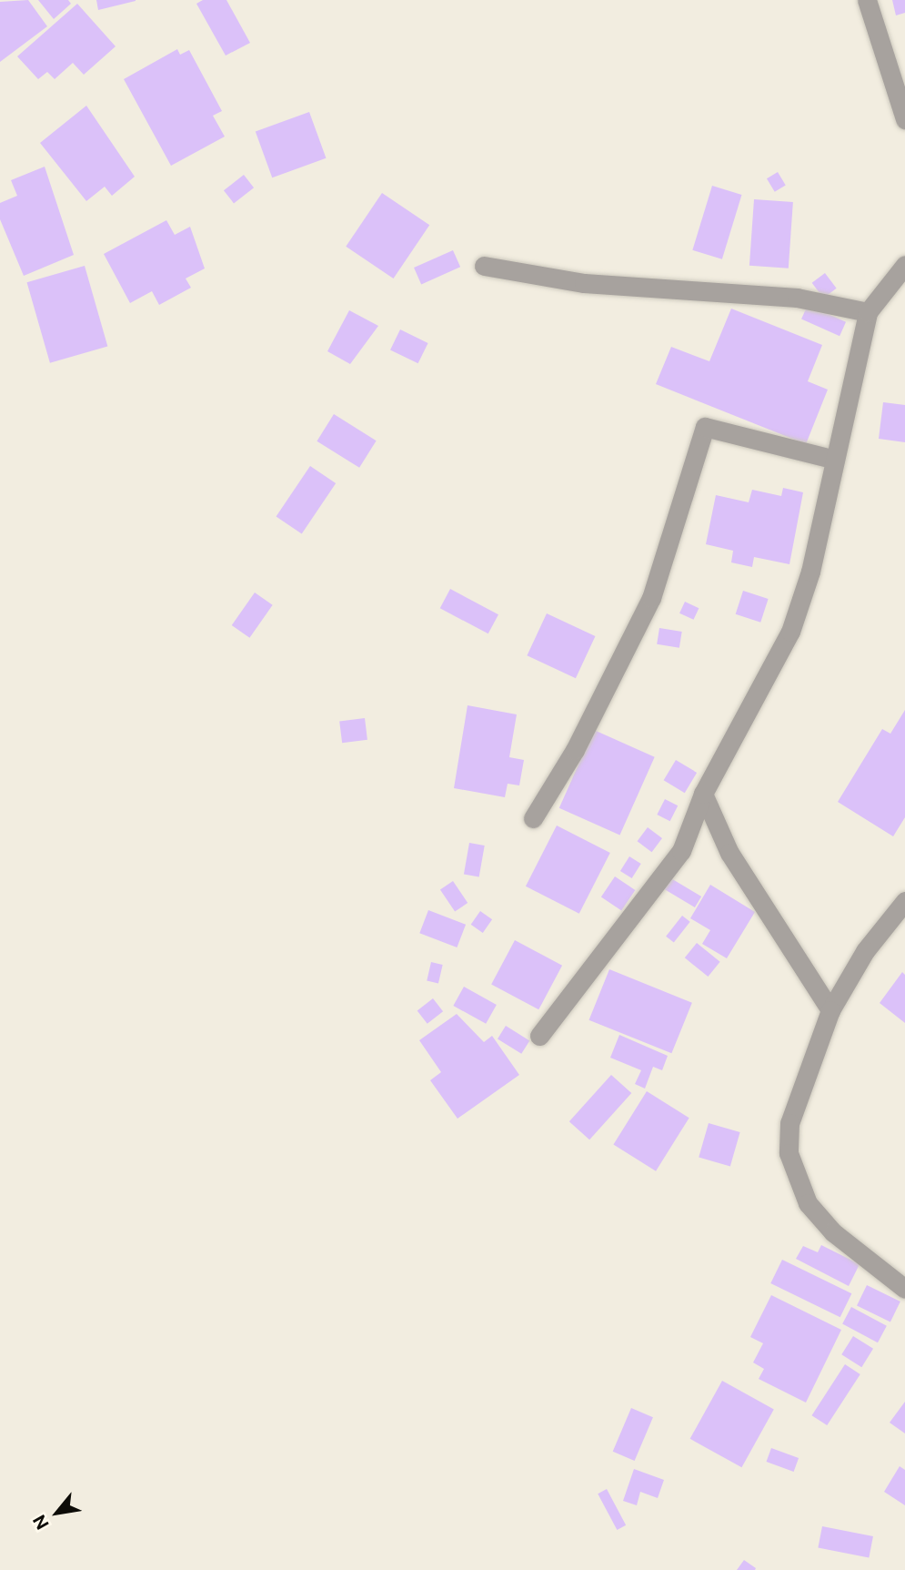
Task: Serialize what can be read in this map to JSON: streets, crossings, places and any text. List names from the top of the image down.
{
  "north": "bottom left"
}
